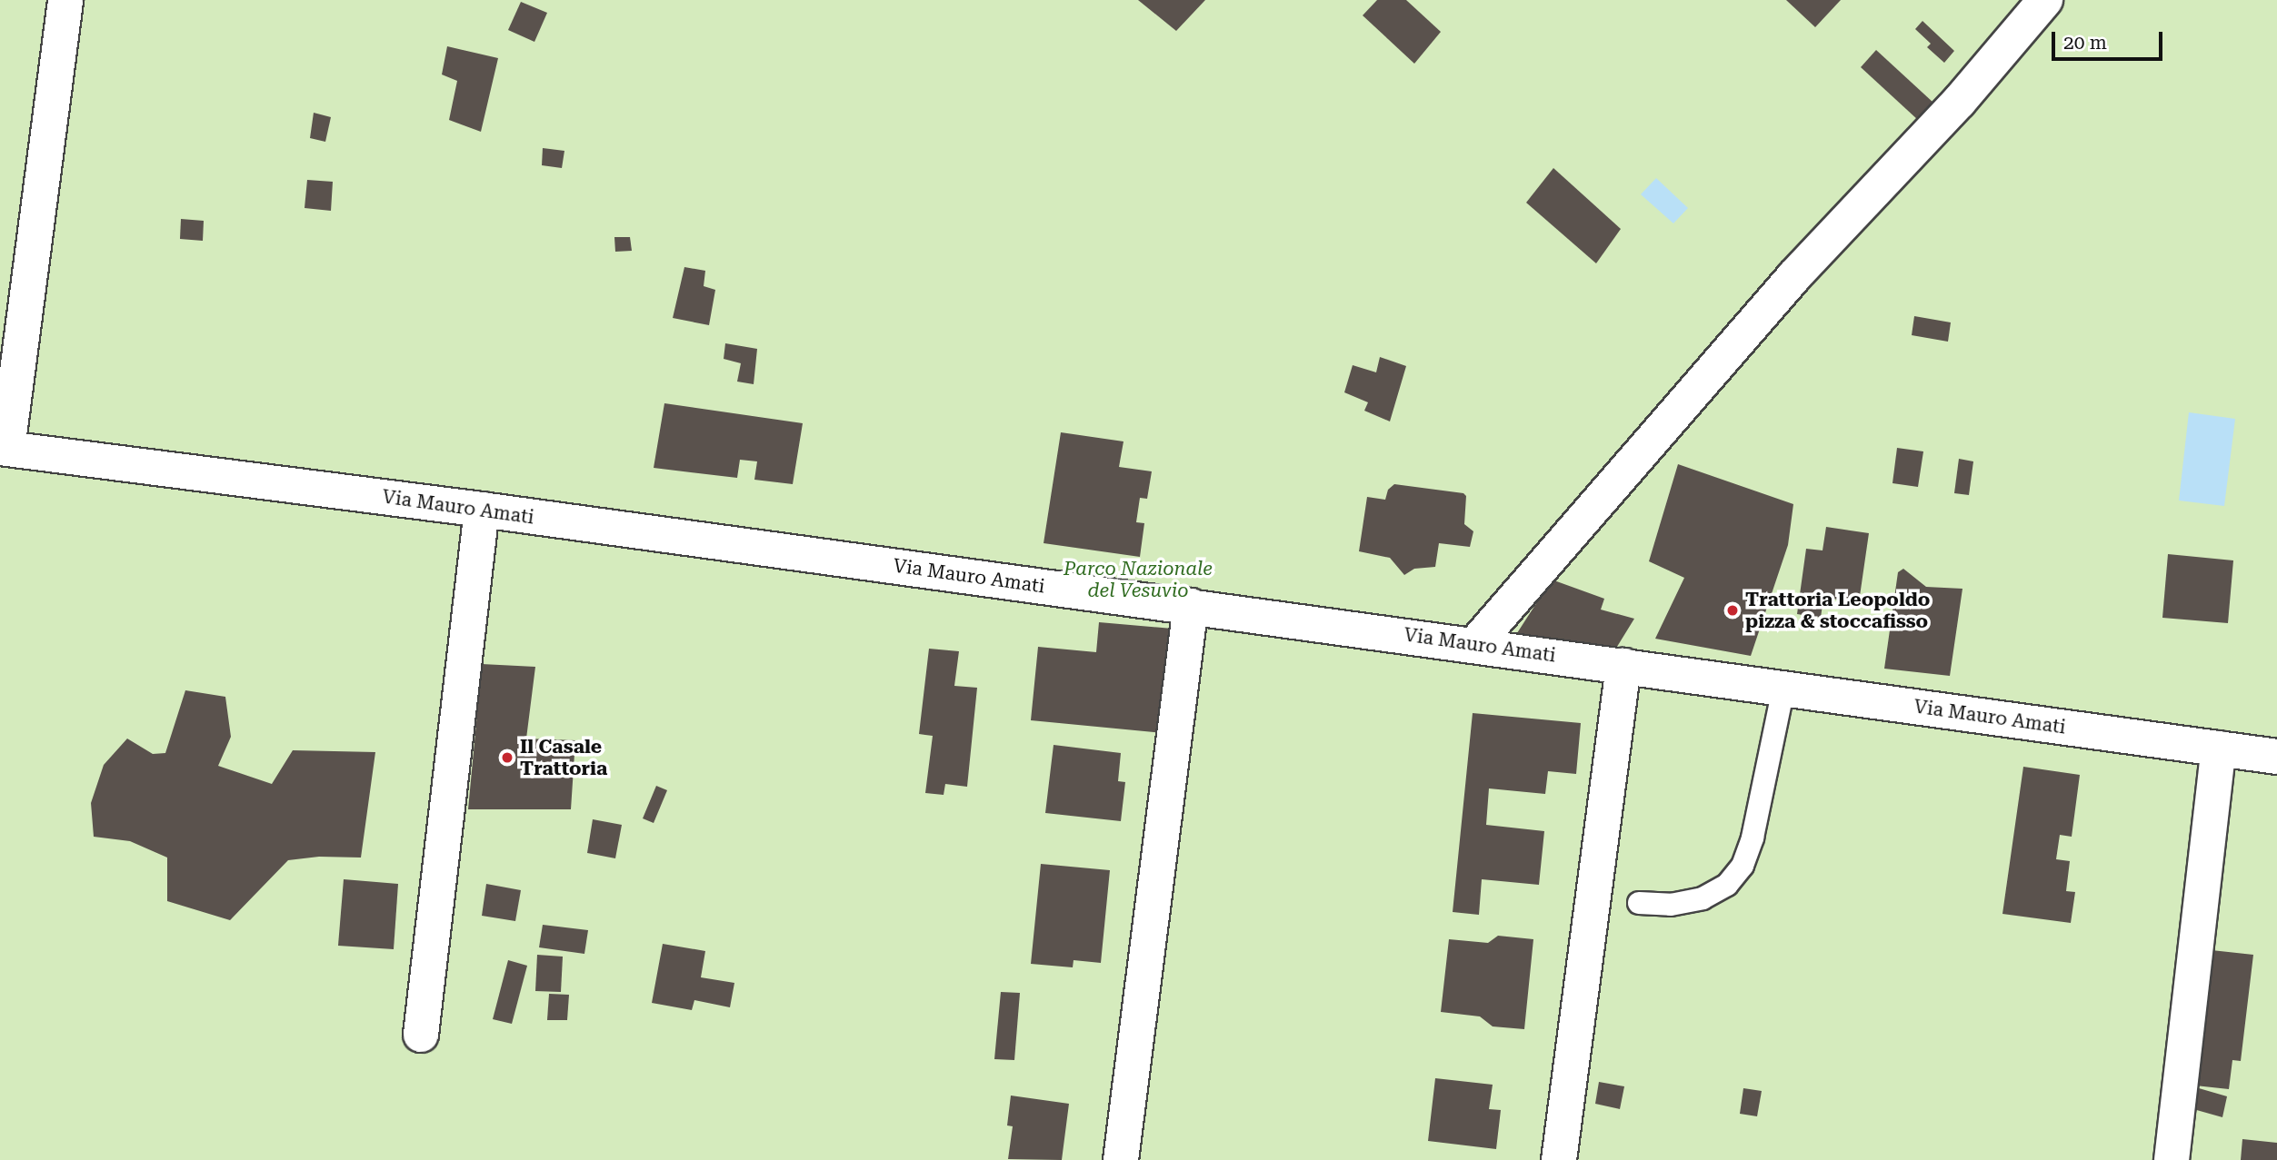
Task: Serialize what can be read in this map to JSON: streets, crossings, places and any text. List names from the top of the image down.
{
  "streets": {
    "street": ["Via Mauro Amati"]
  },
  "parks": ["Parco Nazionale del Vesuvio"],
  "places": ["Trattoria Leopoldo pizza & stoccafisso", "Il Casale Trattoria"],
  "scale_bar": "20 m"
}
